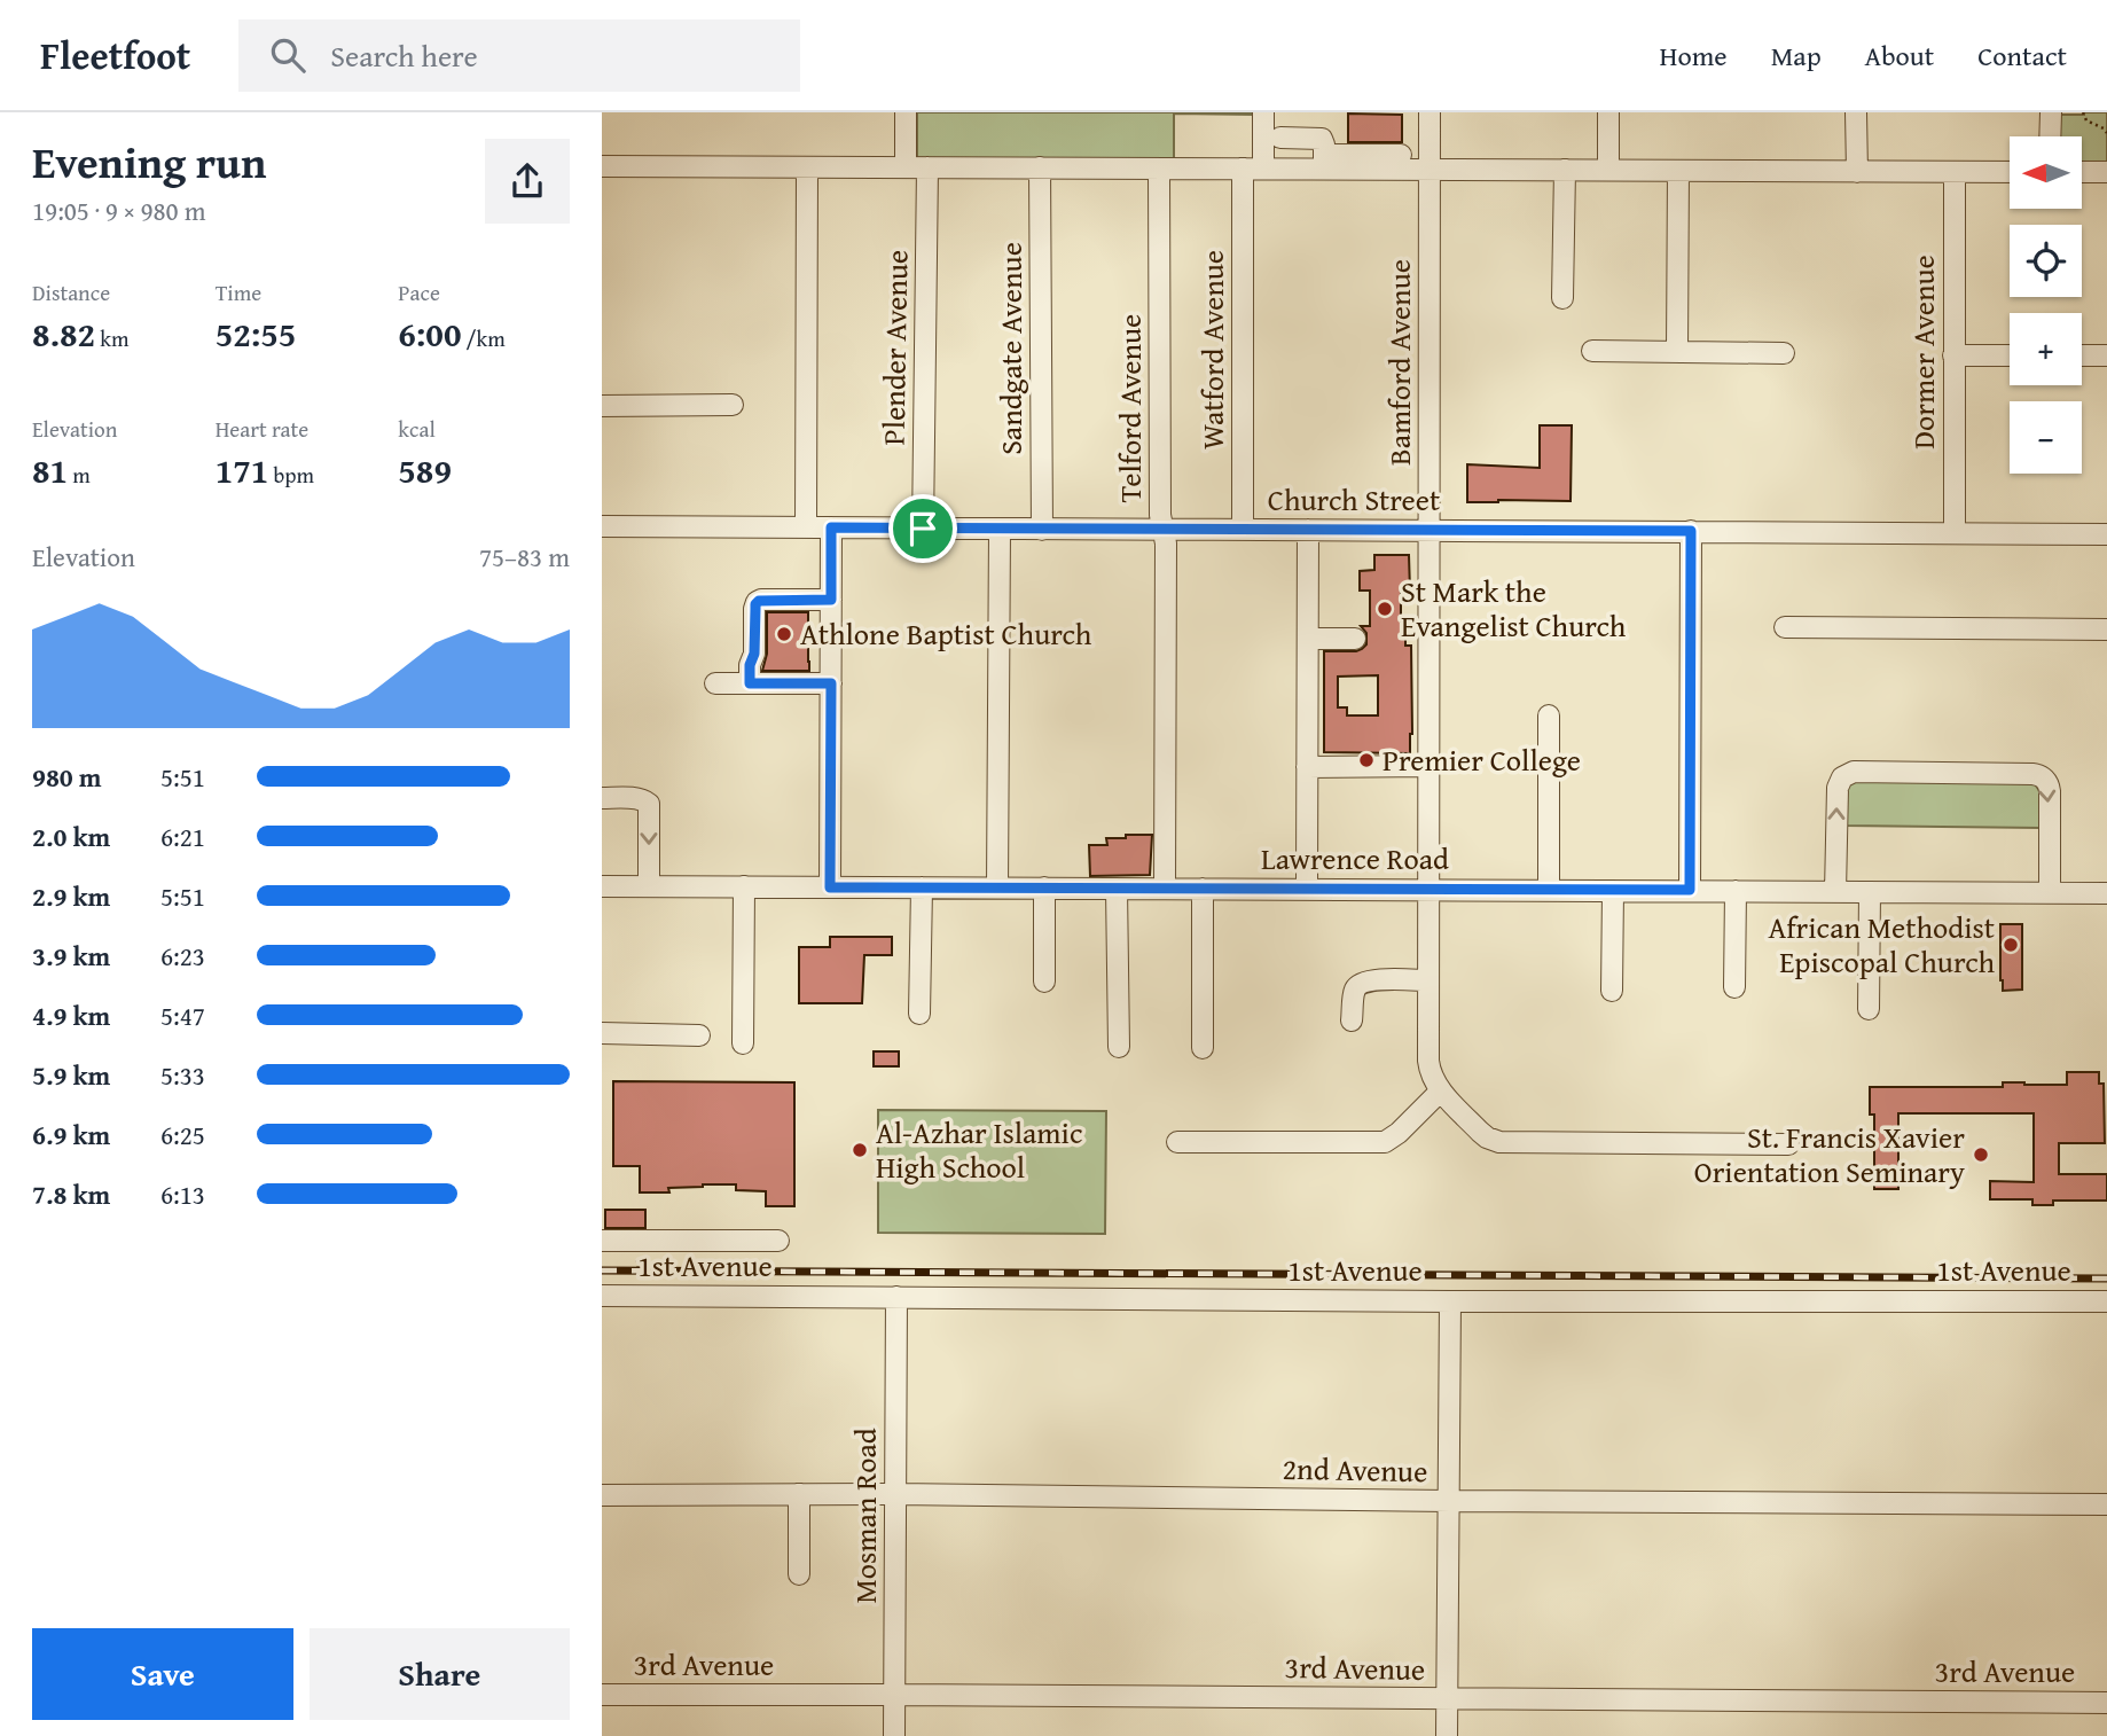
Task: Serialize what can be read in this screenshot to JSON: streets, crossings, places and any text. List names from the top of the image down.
{
  "streets": {
    "street": [
      "Plender Avenue",
      "Sandgate Avenue",
      "Watford Avenue",
      "Dormer Avenue",
      "Bamford Avenue",
      "Telford Avenue",
      "Church Street",
      "Lawrence Road",
      "1st Avenue",
      "2nd Avenue",
      "Mosman Road",
      "3rd Avenue"
    ]
  },
  "crossings": [
    ["Plender Avenue", "Church Street"],
    ["Sandgate Avenue", "Church Street"],
    ["Watford Avenue", "Church Street"],
    ["Dormer Avenue", "Church Street"],
    ["Bamford Avenue", "Church Street"],
    ["Bamford Avenue", "Lawrence Road"],
    ["Telford Avenue", "Church Street"],
    ["Telford Avenue", "Lawrence Road"],
    ["1st Avenue", "Mosman Road"],
    ["2nd Avenue", "Mosman Road"],
    ["Mosman Road", "3rd Avenue"]
  ],
  "places": [
    "St Mark the Evangelist Church",
    "Athlone Baptist Church",
    "Premier College",
    "African Methodist Episcopal Church",
    "Al-Azhar Islamic High School",
    "St. Francis Xavier Orientation Seminary"
  ],
  "north": "left",
  "page": {
    "header": "Fleetfoot",
    "search": "Search here",
    "nav": [
      "Home",
      "Map",
      "About",
      "Contact"
    ],
    "heading": ["Evening run", "19:05 · 9 × 980 m"],
    "map_buttons": ["+", "−"],
    "stats": [
      ["Distance", "8.82 km"],
      ["Time", "52:55"],
      ["Pace", "6:00 /km"],
      ["Elevation", "81 m"],
      ["Heart rate", "171 bpm"],
      ["kcal", "589"]
    ],
    "chart": ["Elevation", "75–83 m"],
    "list": [
      {
        "name": "980 m",
        "note": "5:51"
      },
      {
        "name": "2.0 km",
        "note": "6:21"
      },
      {
        "name": "2.9 km",
        "note": "5:51"
      },
      {
        "name": "3.9 km",
        "note": "6:23"
      },
      {
        "name": "4.9 km",
        "note": "5:47"
      },
      {
        "name": "5.9 km",
        "note": "5:33"
      },
      {
        "name": "6.9 km",
        "note": "6:25"
      },
      {
        "name": "7.8 km",
        "note": "6:13"
      }
    ],
    "buttons": ["Save", "Share"]
  }
}
